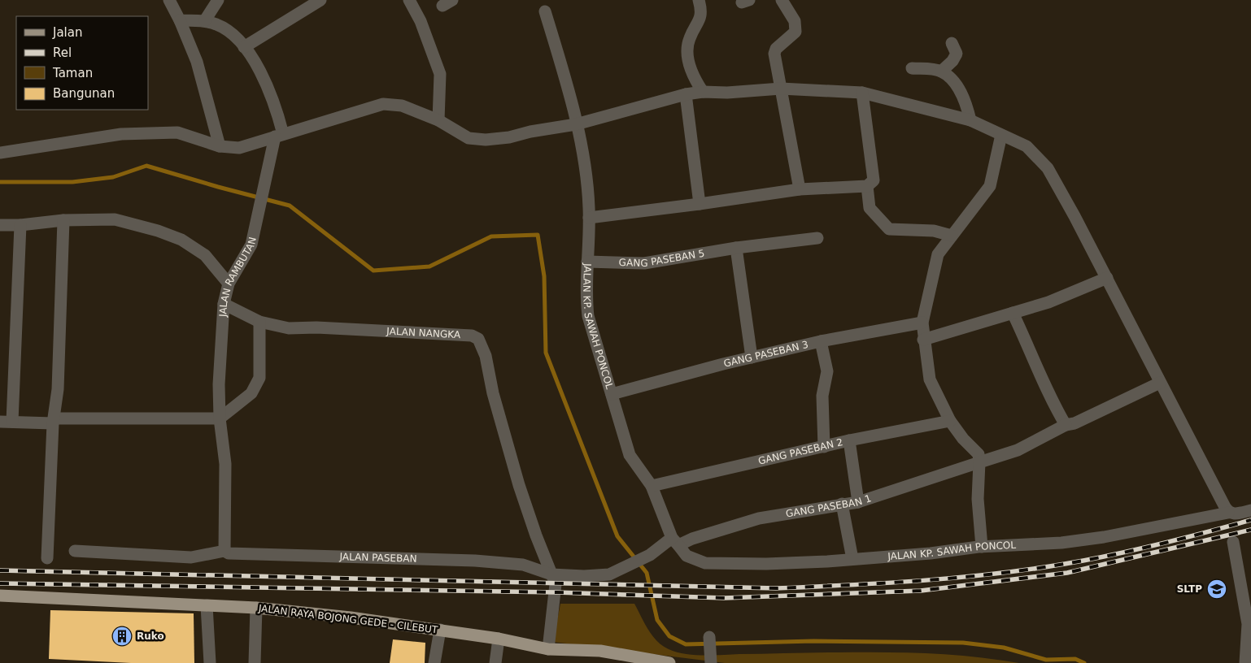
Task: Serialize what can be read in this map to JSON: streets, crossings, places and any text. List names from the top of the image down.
{
  "streets": {
    "main road": ["JALAN RAYA BOJONG GEDE - CILEBUT"],
    "street": [
      "GANG PASEBAN 5",
      "JALAN RAMBUTAN",
      "JALAN KP. SAWAH PONCOL",
      "JALAN NANGKA",
      "GANG PASEBAN 3",
      "GANG PASEBAN 2",
      "GANG PASEBAN 1",
      "JALAN PASEBAN"
    ]
  },
  "crossings": [
    ["GANG PASEBAN 5", "JALAN KP. SAWAH PONCOL"],
    ["JALAN RAMBUTAN", "JALAN NANGKA"],
    ["JALAN RAMBUTAN", "JALAN PASEBAN"],
    ["JALAN KP. SAWAH PONCOL", "GANG PASEBAN 3"],
    ["JALAN KP. SAWAH PONCOL", "GANG PASEBAN 2"],
    ["JALAN KP. SAWAH PONCOL", "GANG PASEBAN 1"],
    ["JALAN KP. SAWAH PONCOL", "JALAN PASEBAN"],
    ["JALAN NANGKA", "JALAN PASEBAN"],
    ["GANG PASEBAN 1", "JALAN PASEBAN"]
  ],
  "places": {
    "school or university": ["SLTP"],
    "building": ["Ruko"]
  },
  "legend": [
    "Jalan",
    "Rel",
    "Taman",
    "Bangunan"
  ]
}
